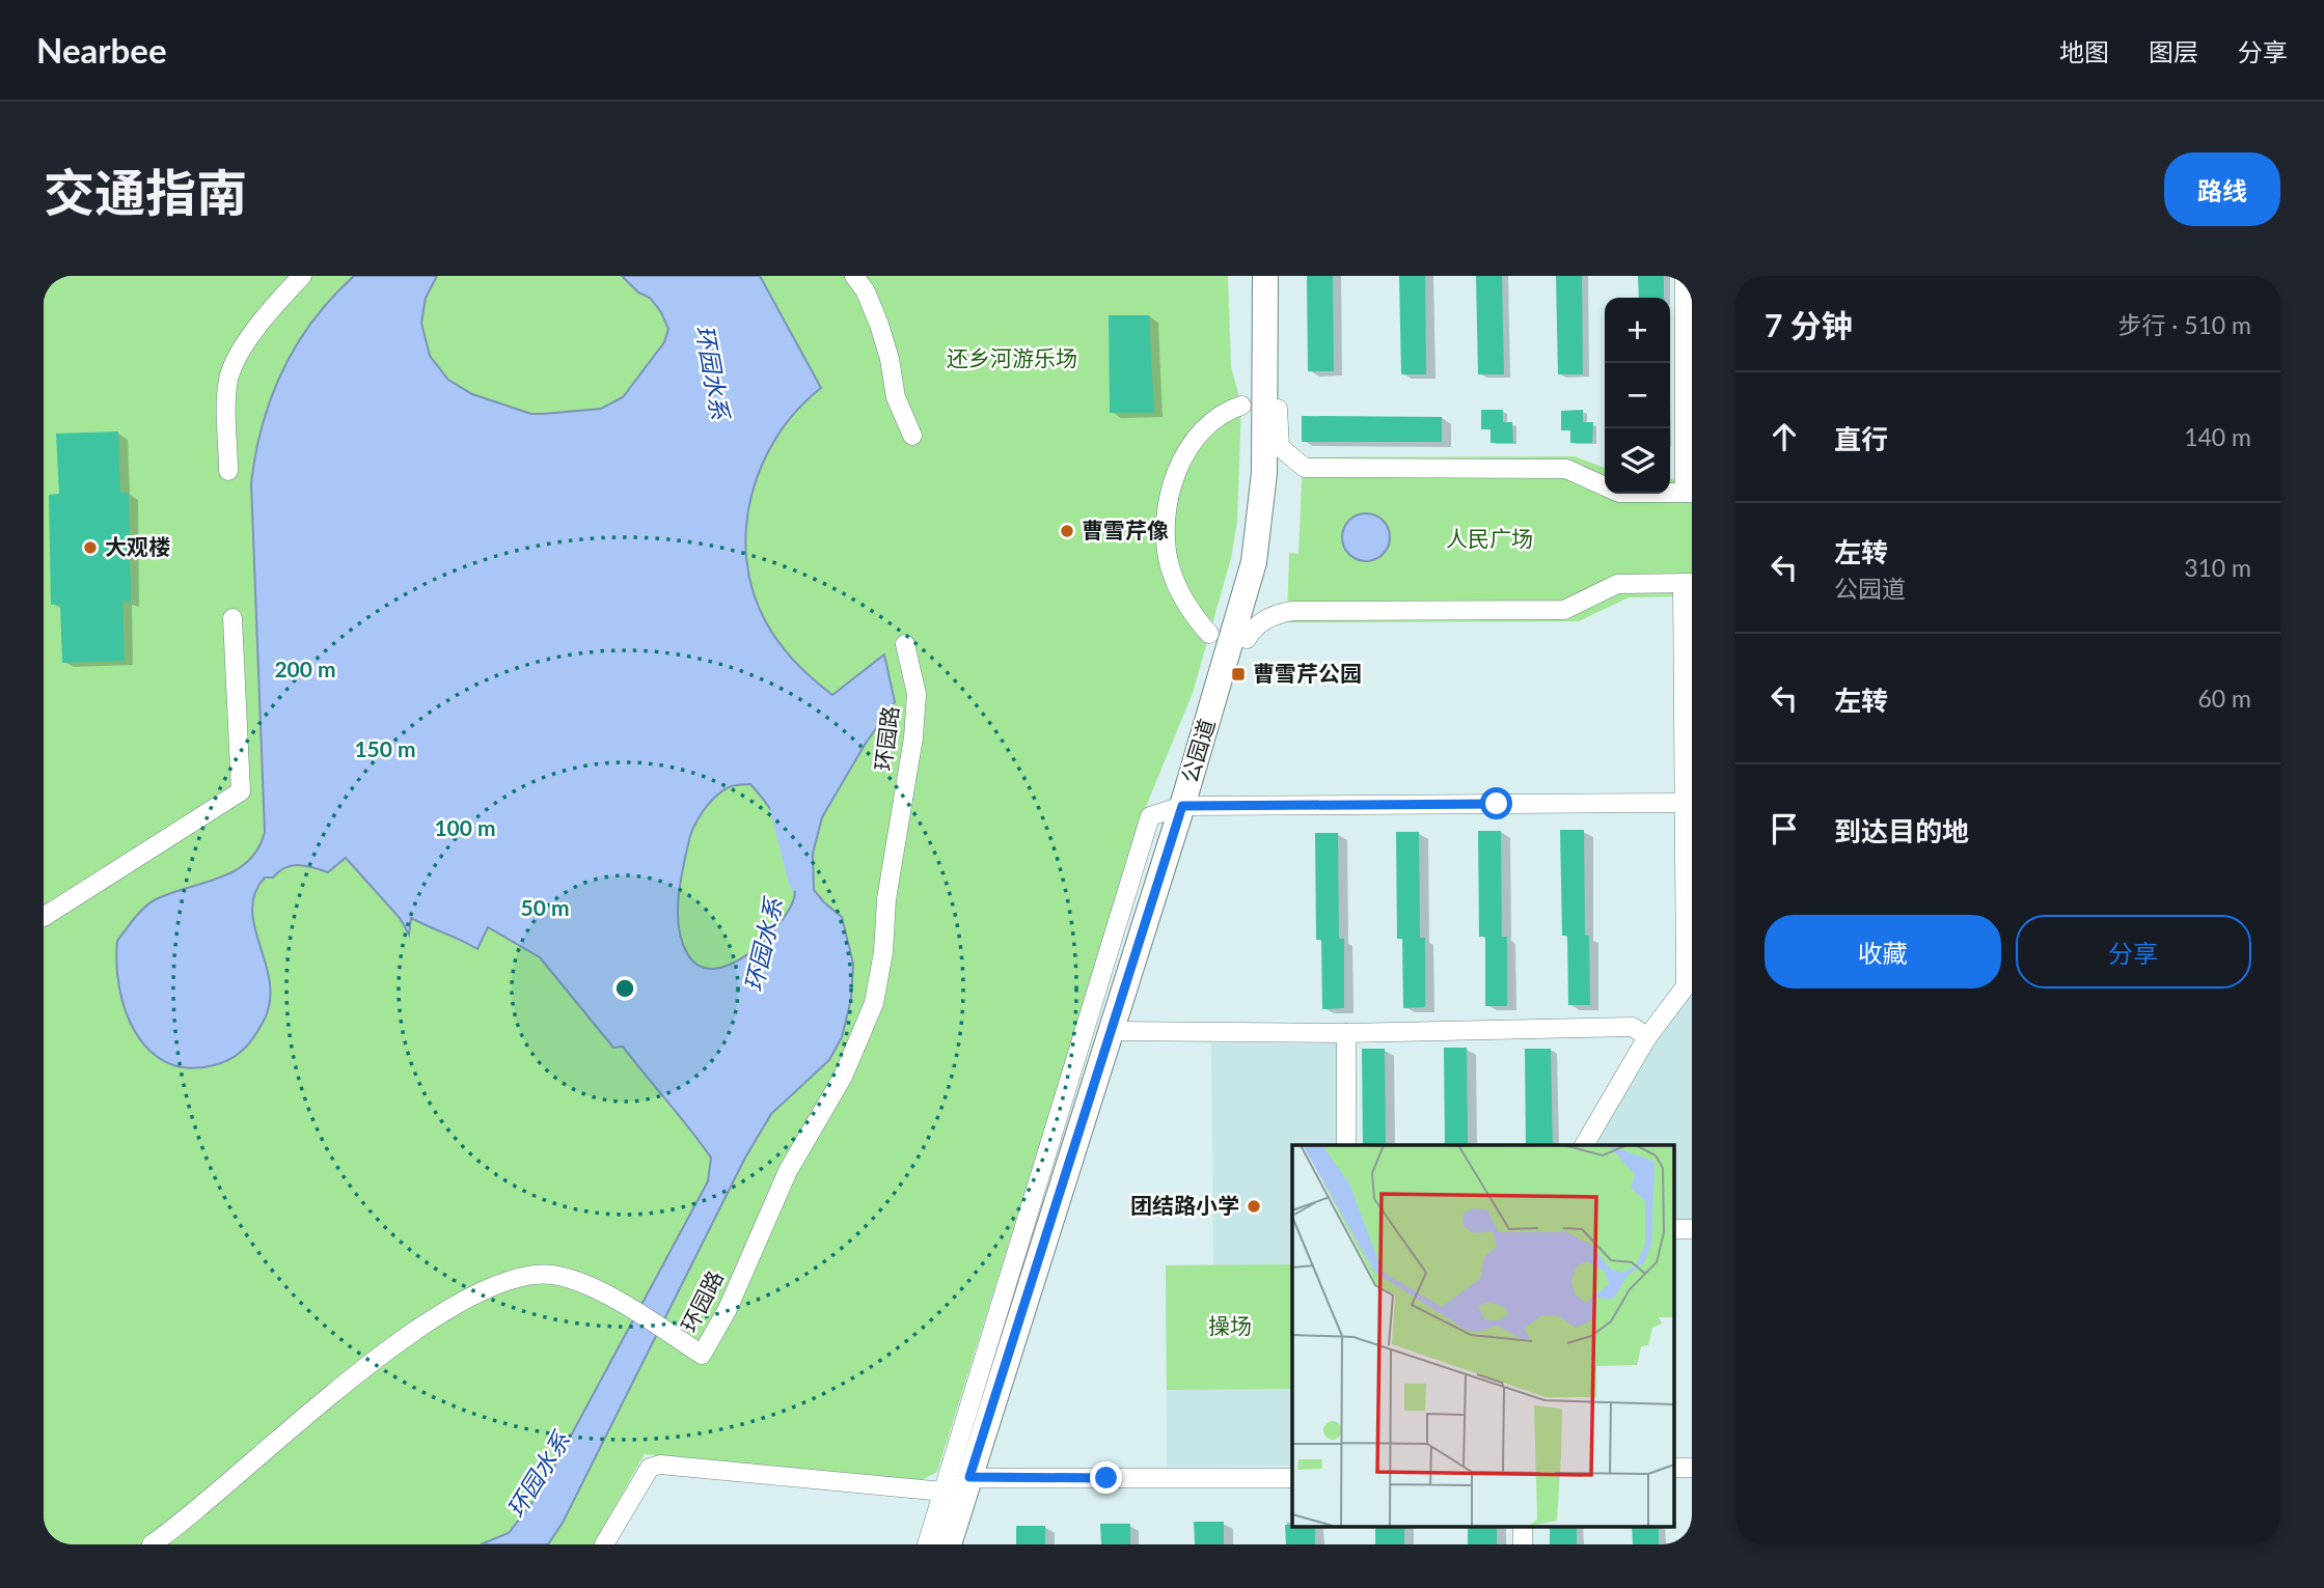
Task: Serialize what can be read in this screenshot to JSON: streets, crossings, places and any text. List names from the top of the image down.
{
  "streets": {
    "main road": ["公园道"],
    "street": ["环园路"]
  },
  "water": ["环园水系"],
  "parks": ["还乡河游乐场", "人民广场", "操场"],
  "places": {
    "other": ["曹雪芹像", "大观楼", "团结路小学"],
    "transit": ["曹雪芹公园"]
  },
  "page": {
    "header": "Nearbee",
    "nav": ["地图", "图层", "分享"],
    "title": "交通指南",
    "buttons": [
      "路线",
      ["收藏", "分享"]
    ],
    "heading": ["7 分钟", "步行 · 510 m"],
    "map_buttons": ["+", "−"],
    "list": [
      ["直行", "140 m"],
      ["左转", "公园道", "310 m"],
      ["左转", "60 m"],
      "到达目的地"
    ]
  },
  "rings": [
    "200 m",
    "150 m",
    "100 m",
    "50 m"
  ]
}
